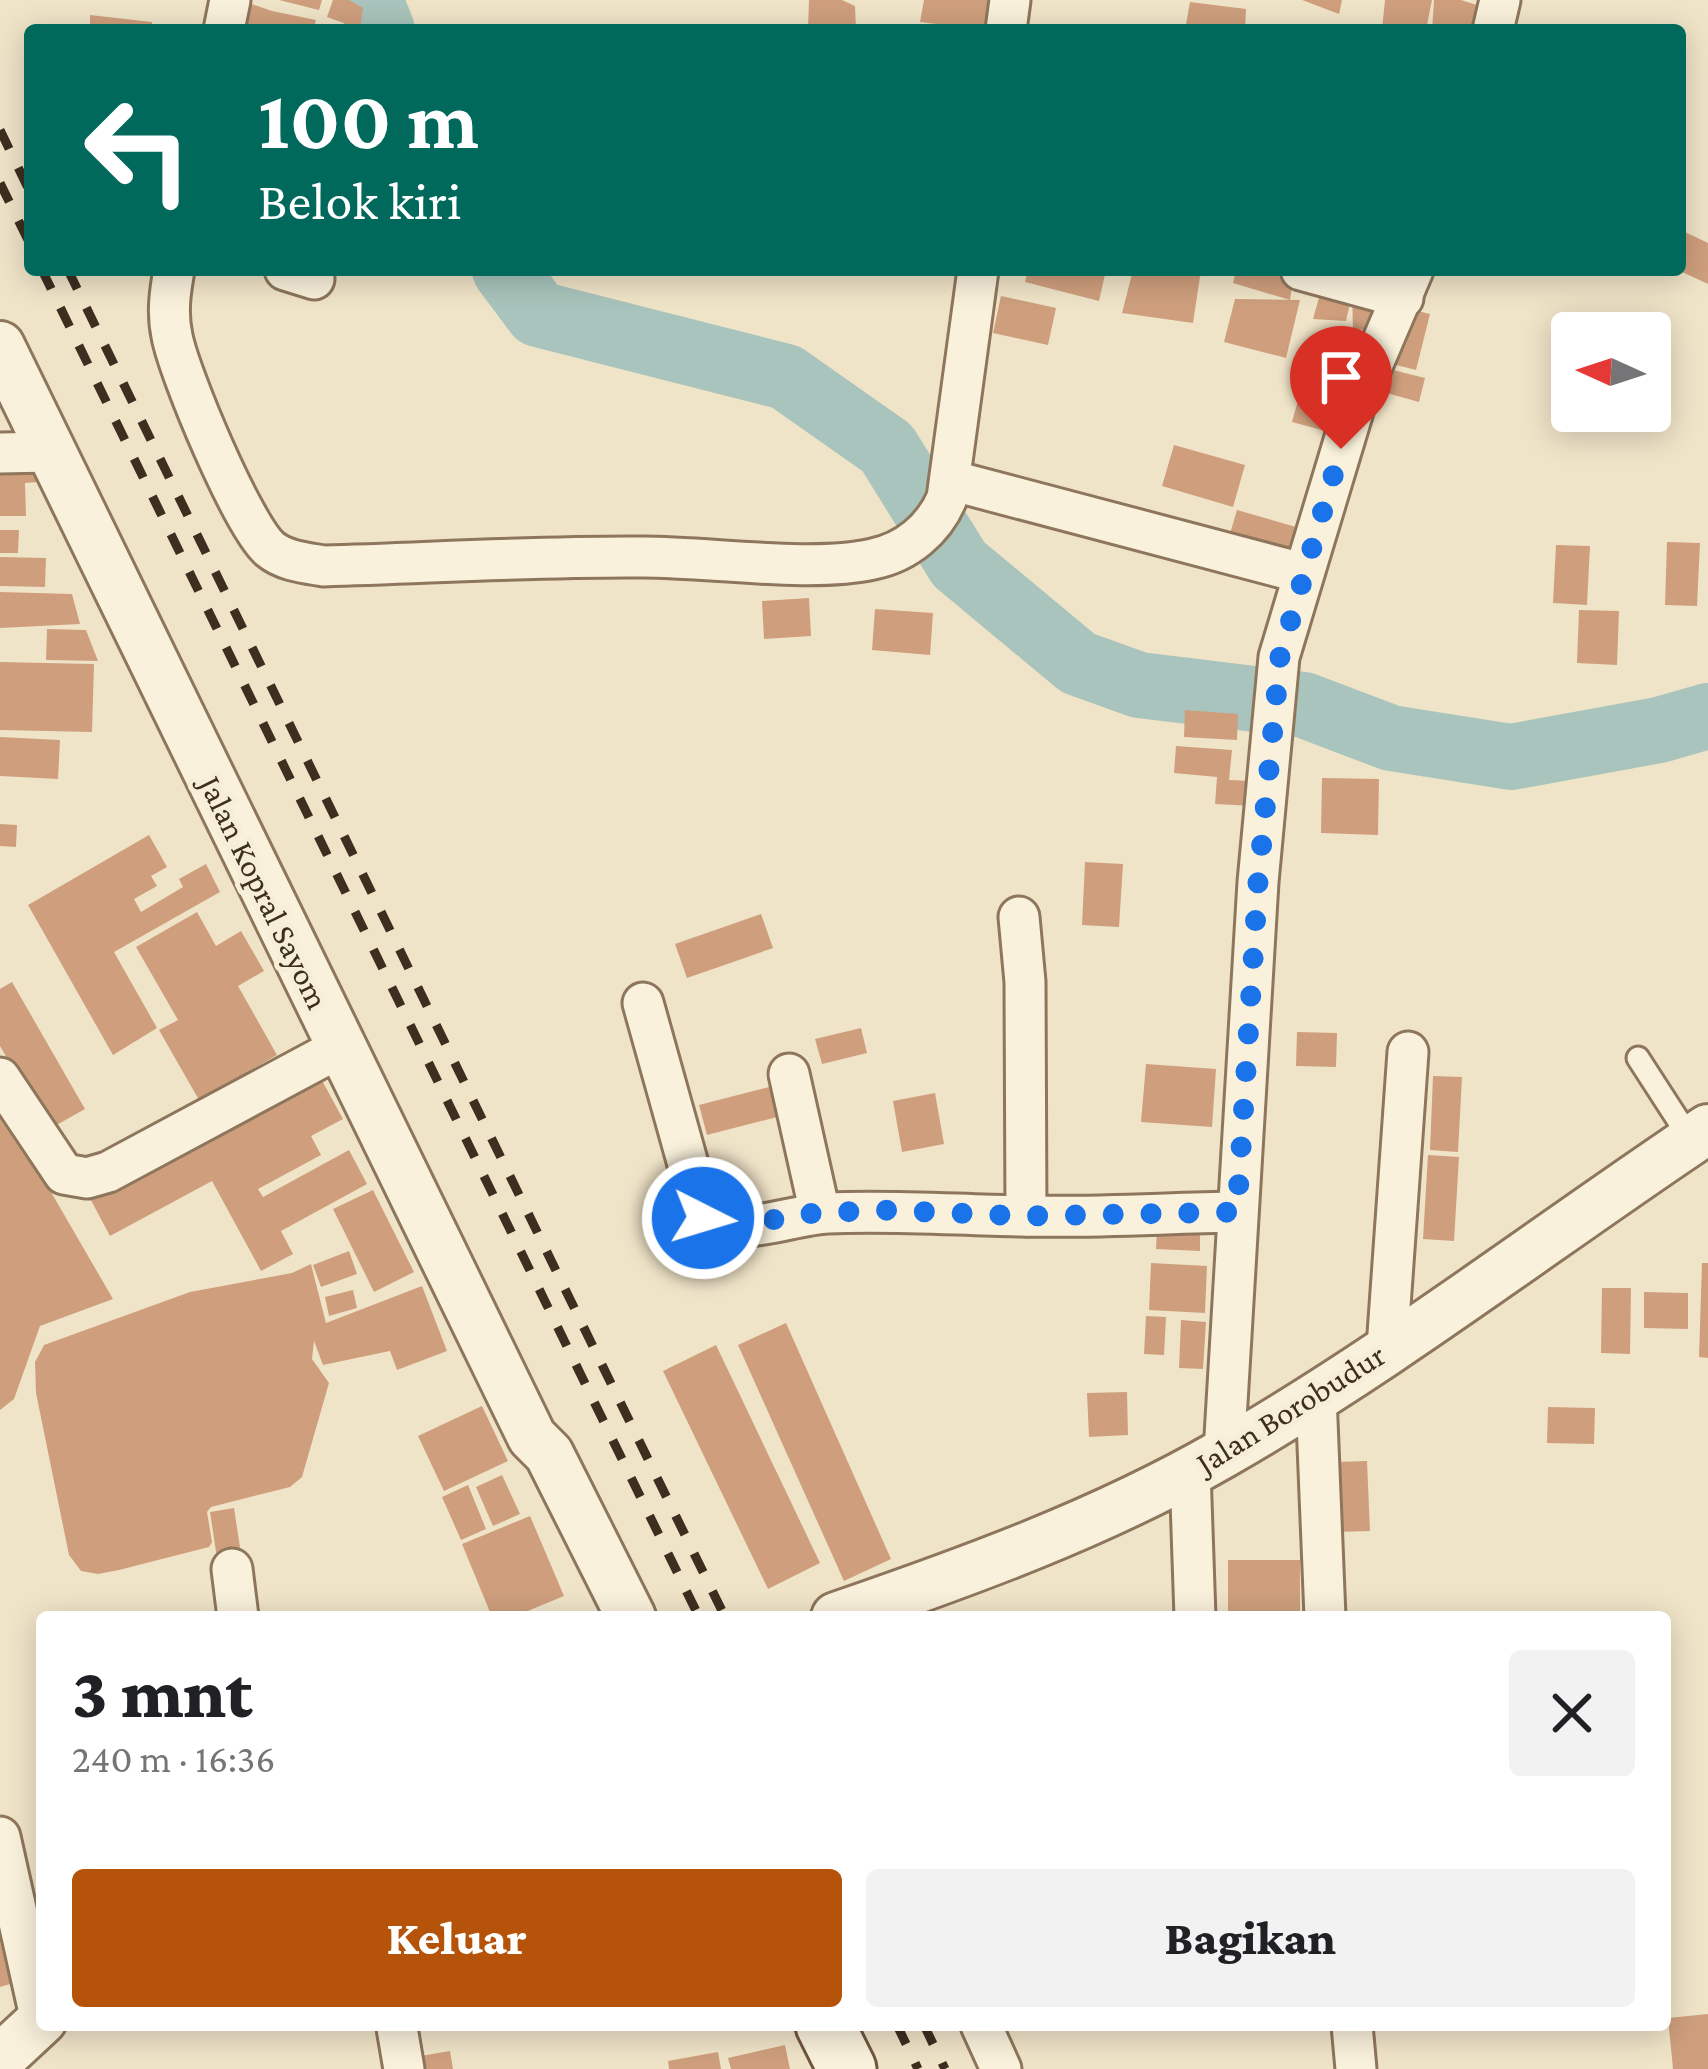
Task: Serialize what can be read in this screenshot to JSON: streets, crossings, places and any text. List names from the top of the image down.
{
  "streets": {
    "street": ["Jalan Kopral Sayom", "Jalan Borobudur"]
  },
  "north": "left",
  "page": {
    "turn": ["100 m", "Belok kiri"],
    "heading": ["3 mnt", "240 m · 16:36"],
    "buttons": ["Keluar", "Bagikan"]
  }
}
